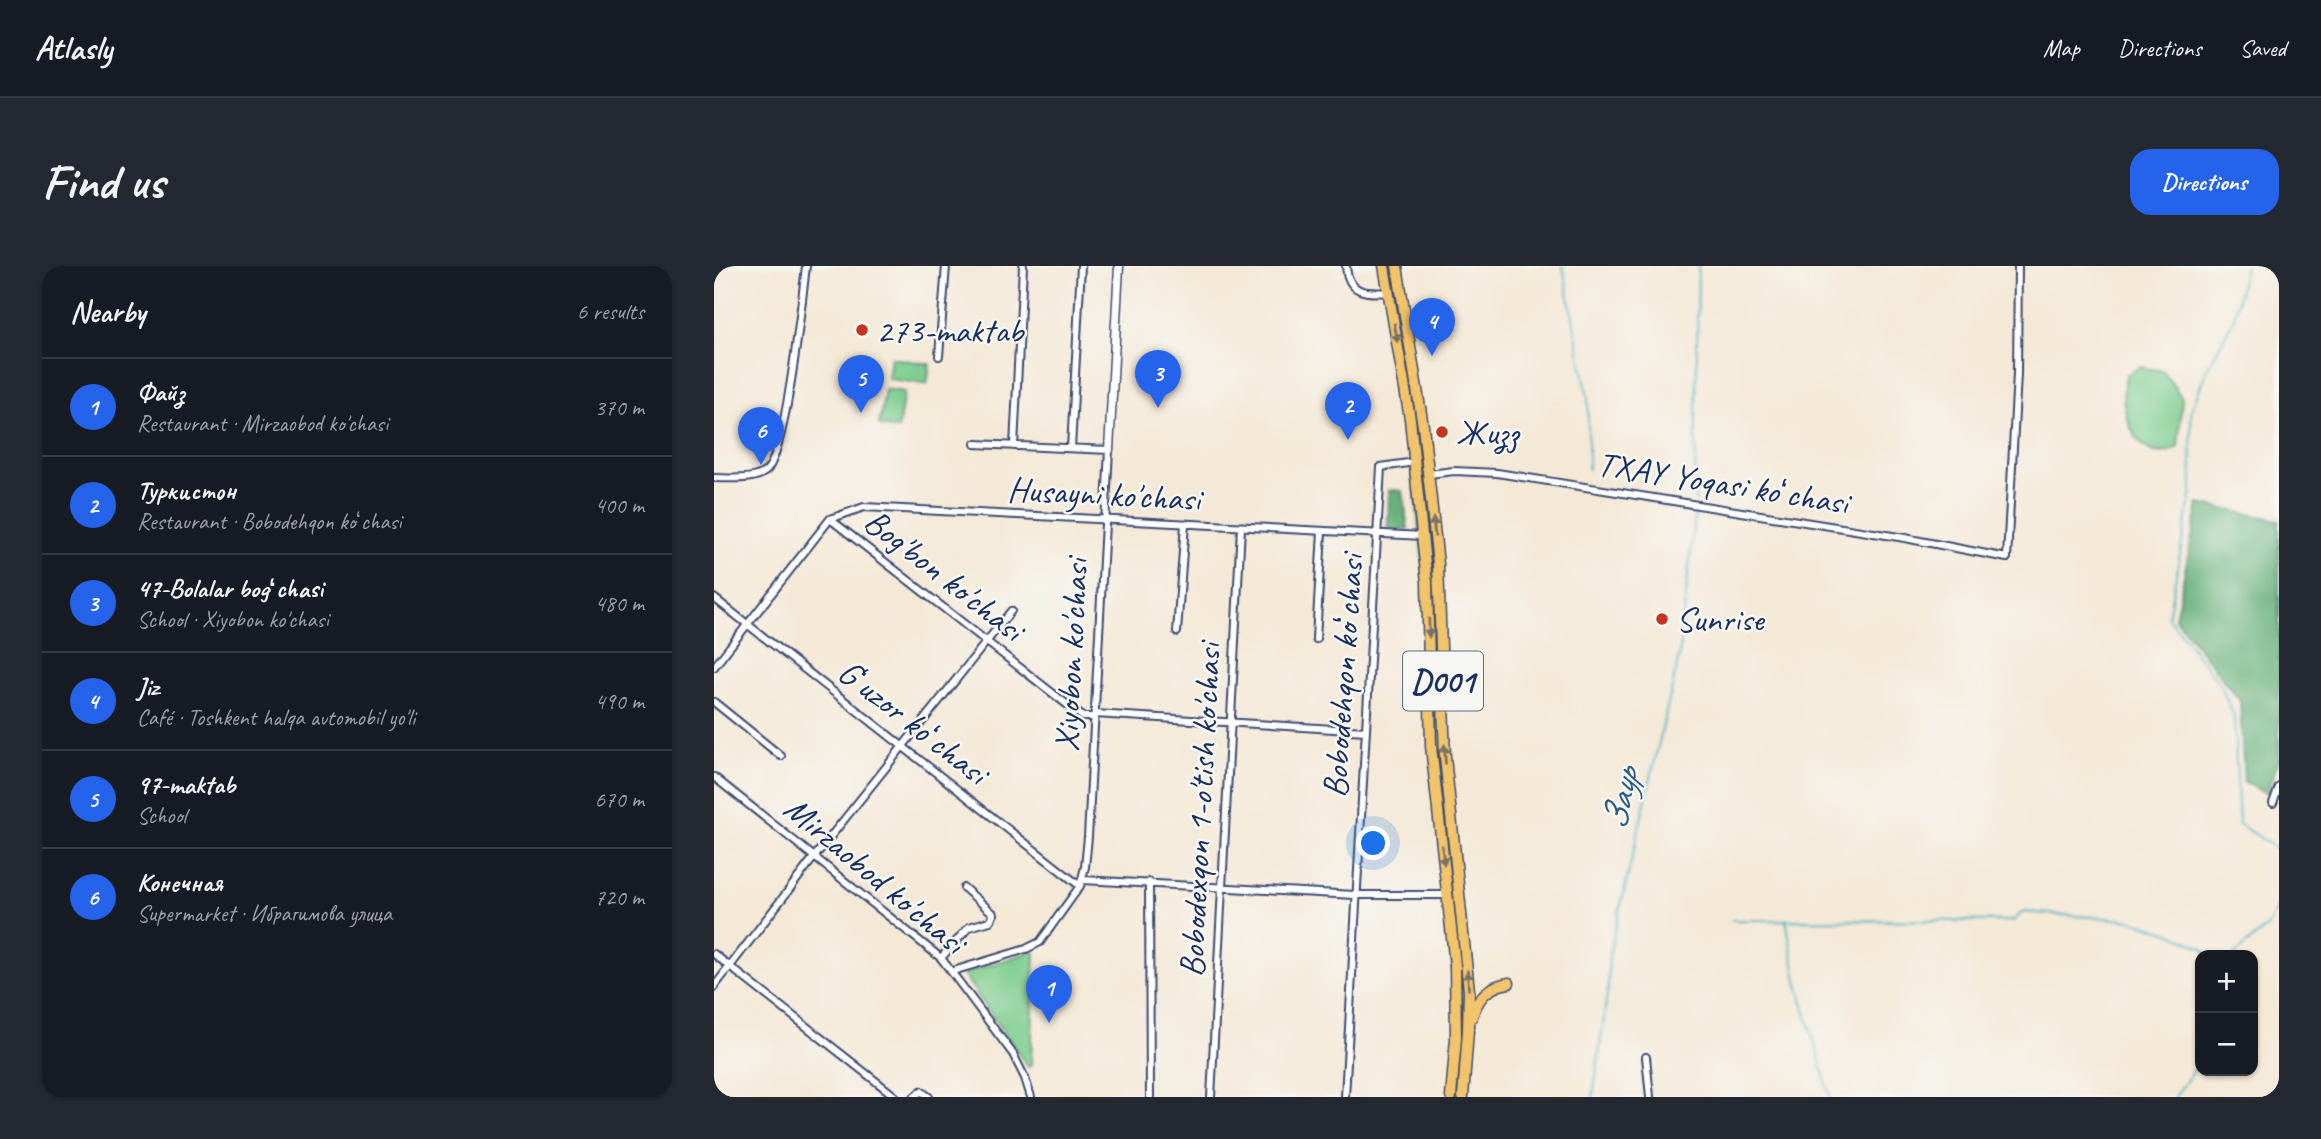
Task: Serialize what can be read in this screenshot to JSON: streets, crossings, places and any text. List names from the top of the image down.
{
  "streets": {
    "highway": ["D001"],
    "street": [
      "TXAY Yoqasi koʻchasi",
      "Husayni ko'chasi",
      "Bog'bon ko'chasi",
      "Xiyobon ko'chasi",
      "Bobodehqon koʻchasi",
      "Gʻuzor koʻchasi",
      "Bobodexqon 1-o'tish ko'chasi",
      "Mirzaobod ko'chasi"
    ]
  },
  "crossings": [
    ["TXAY Yoqasi koʻchasi", "D001"],
    ["Husayni ko'chasi", "Bog'bon ko'chasi"],
    ["Husayni ko'chasi", "Xiyobon ko'chasi"],
    ["Husayni ko'chasi", "Bobodehqon koʻchasi"],
    ["Husayni ko'chasi", "D001"],
    ["Husayni ko'chasi", "Bobodexqon 1-o'tish ko'chasi"],
    ["Bog'bon ko'chasi", "Xiyobon ko'chasi"],
    ["Bog'bon ko'chasi", "Bobodehqon koʻchasi"],
    ["Bog'bon ko'chasi", "Bobodexqon 1-o'tish ko'chasi"],
    ["Xiyobon ko'chasi", "Gʻuzor koʻchasi"],
    ["Xiyobon ko'chasi", "Mirzaobod ko'chasi"],
    ["Bobodehqon koʻchasi", "D001"]
  ],
  "water": ["Заур"],
  "places": ["273-maktab", "Жизз", "Sunrise"],
  "page": {
    "header": "Atlasly",
    "nav": ["Map", "Directions", "Saved"],
    "buttons": "Directions",
    "title": "Find us",
    "heading": ["Nearby", "6 results"],
    "pins": [
      "4",
      "3",
      "5",
      "2",
      "6",
      "1"
    ],
    "list": [
      {
        "mark": "1",
        "name": "Файз",
        "note": "Restaurant · Mirzaobod ko'chasi",
        "value": "370 m"
      },
      {
        "mark": "2",
        "name": "Туркистон",
        "note": "Restaurant · Bobodehqon koʻchasi",
        "value": "400 m"
      },
      {
        "mark": "3",
        "name": "47-Bolalar bogʻchasi",
        "note": "School · Xiyobon ko'chasi",
        "value": "480 m"
      },
      {
        "mark": "4",
        "name": "Jiz",
        "note": "Café · Toshkent halqa avtomobil yo'li",
        "value": "490 m"
      },
      {
        "mark": "5",
        "name": "97-maktab",
        "note": "School",
        "value": "670 m"
      },
      {
        "mark": "6",
        "name": "Конечная",
        "note": "Supermarket · Ибрагимова улица",
        "value": "720 m"
      }
    ],
    "map_buttons": ["+", "−"]
  }
}
